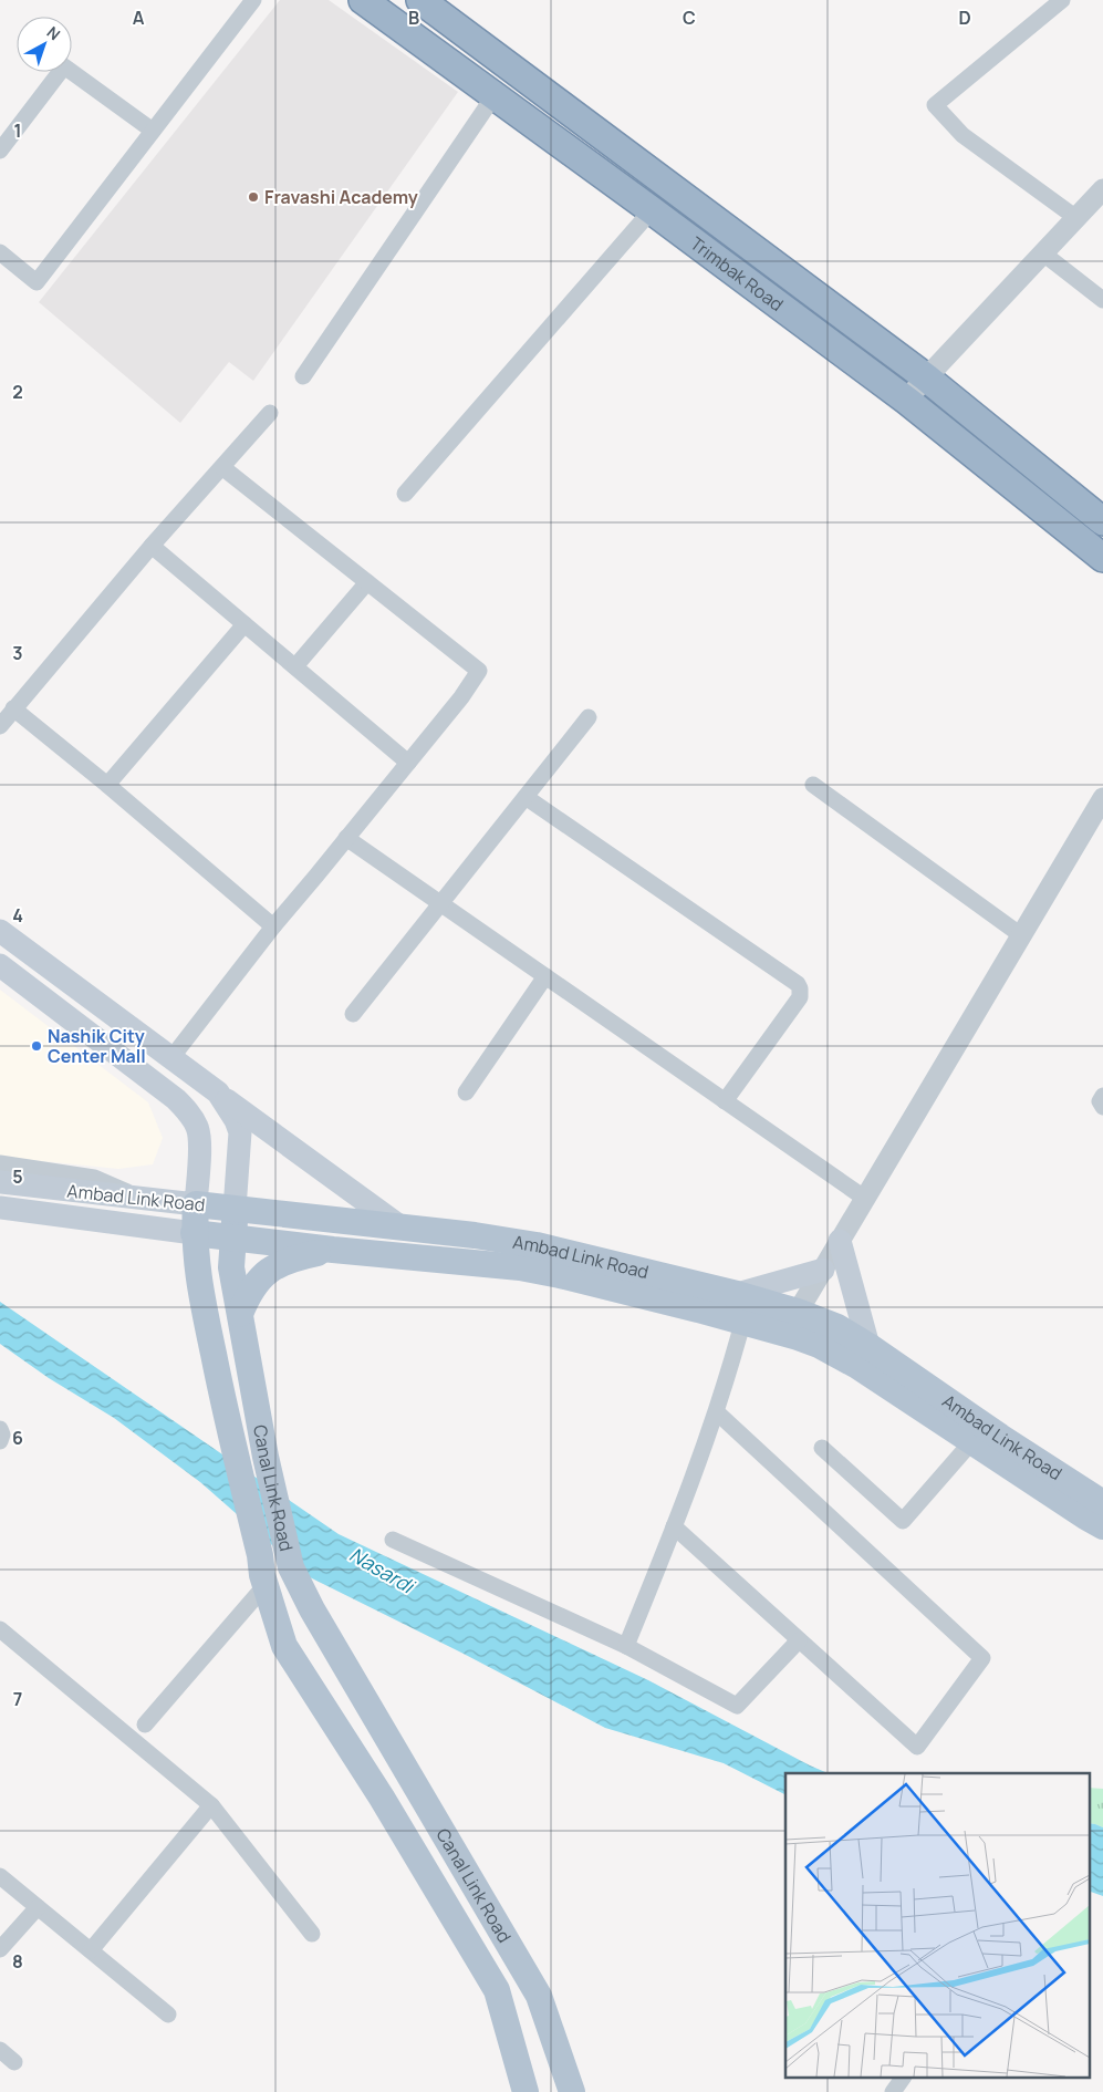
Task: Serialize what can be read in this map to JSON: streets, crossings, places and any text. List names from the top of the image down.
{
  "streets": {
    "highway": ["Trimbak Road"],
    "main road": ["Ambad Link Road", "Canal Link Road"]
  },
  "crossings": [
    ["Ambad Link Road", "Canal Link Road"]
  ],
  "water": ["Nasardi"],
  "places": ["Fravashi Academy", "Nashik City Center Mall"],
  "north": "top right",
  "grid": {
    "columns": [
      "A",
      "B",
      "C",
      "D"
    ],
    "rows": [
      "1",
      "2",
      "3",
      "4",
      "5",
      "6",
      "7",
      "8"
    ]
  }
}
